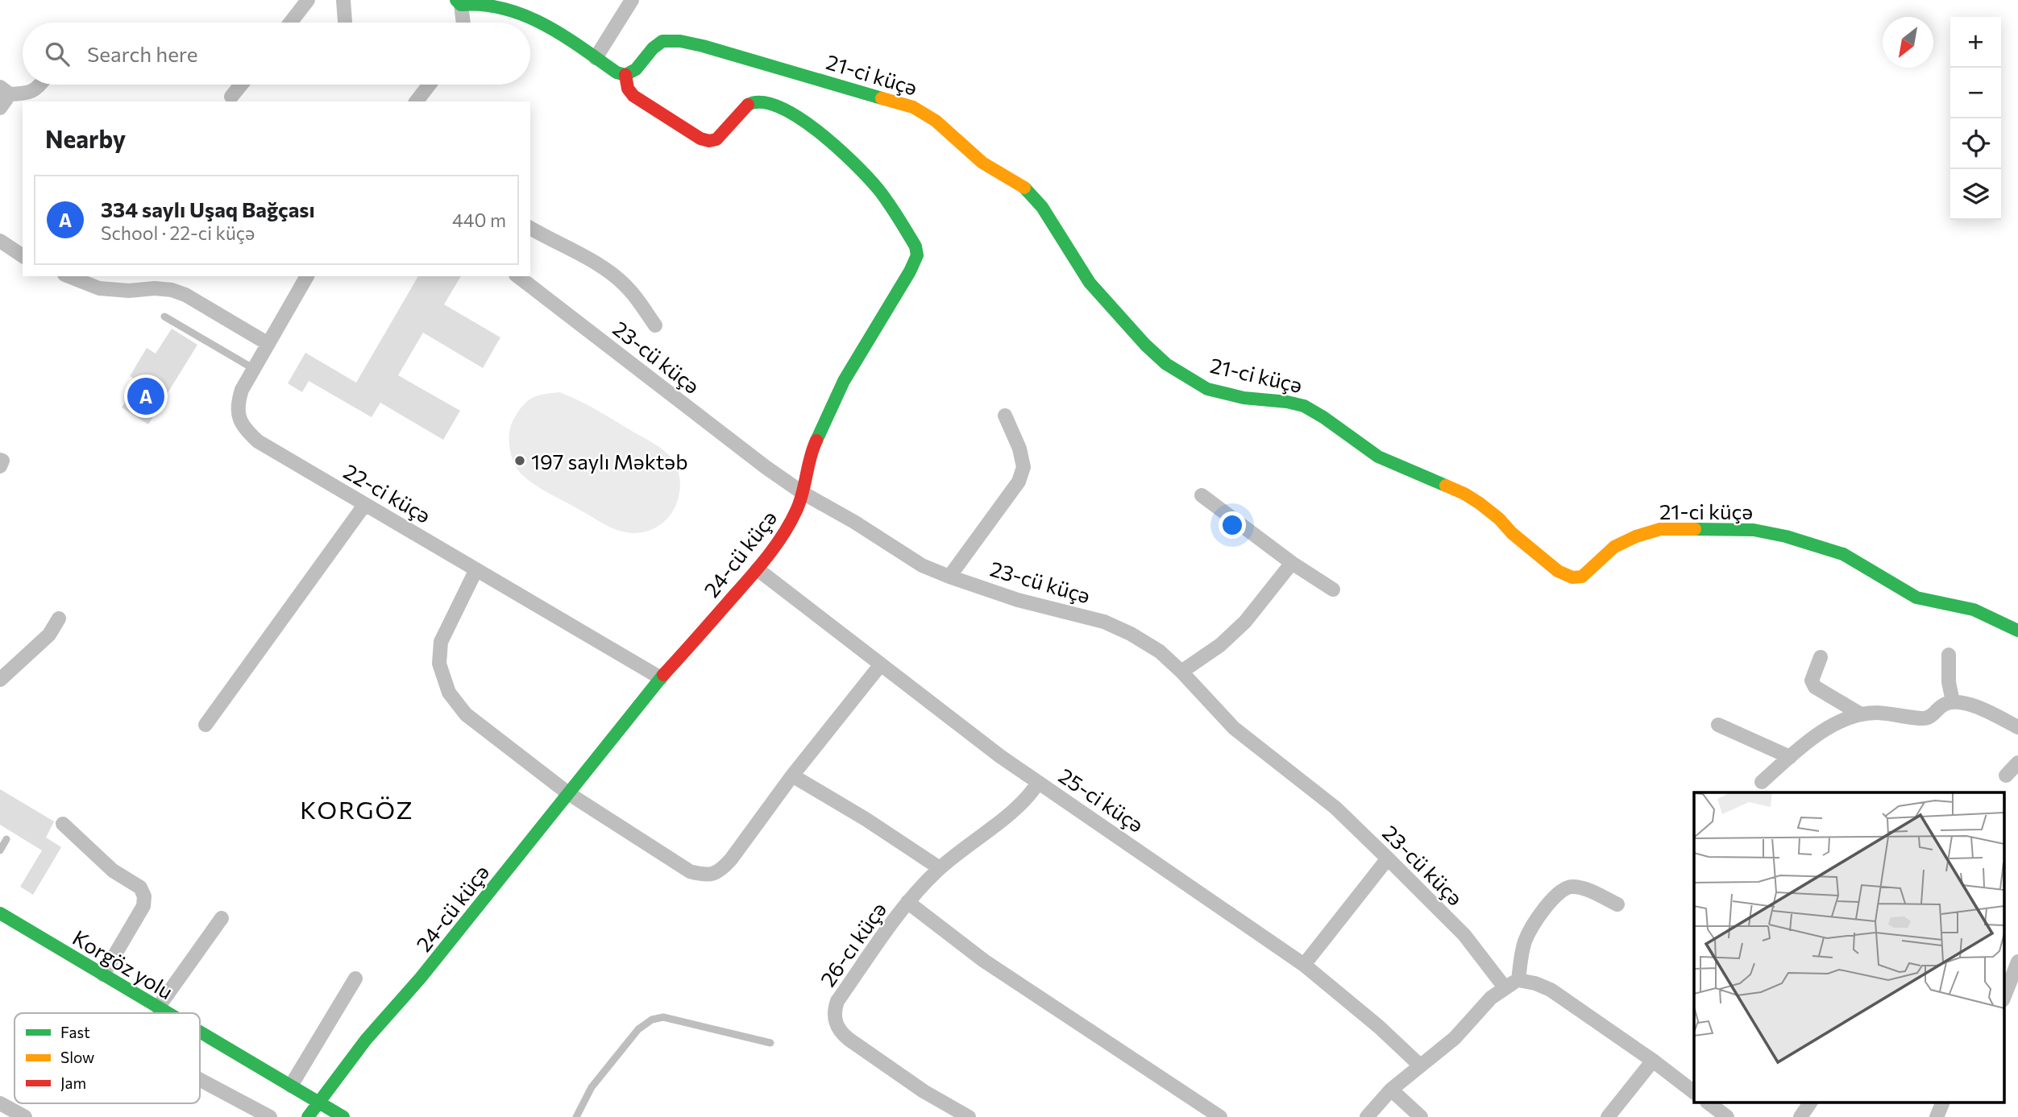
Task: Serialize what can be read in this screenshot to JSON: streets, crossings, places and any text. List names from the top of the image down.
{
  "streets": {
    "street": [
      "21-ci küçə",
      "23-cü küçə",
      "22-ci küçə",
      "24-cü küçə",
      "25-ci küçə",
      "26-cı küçə",
      "Korgöz yolu"
    ]
  },
  "crossings": [
    ["21-ci küçə", "24-cü küçə"],
    ["23-cü küçə", "24-cü küçə"],
    ["22-ci küçə", "24-cü küçə"],
    ["24-cü küçə", "25-ci küçə"],
    ["24-cü küçə", "Korgöz yolu"],
    ["25-ci küçə", "26-cı küçə"]
  ],
  "districts": ["KORGÖZ"],
  "places": ["197 saylı Məktəb"],
  "legend": ["Fast", "Slow", "Jam"],
  "north": "bottom left",
  "page": {
    "map_buttons": ["+", "−"],
    "search": "Search here",
    "heading": "Nearby",
    "list": [
      {
        "mark": "A",
        "name": "334 saylı Uşaq Bağçası",
        "note": "School · 22-ci küçə",
        "value": "440 m"
      }
    ],
    "pins": "A"
  }
}
